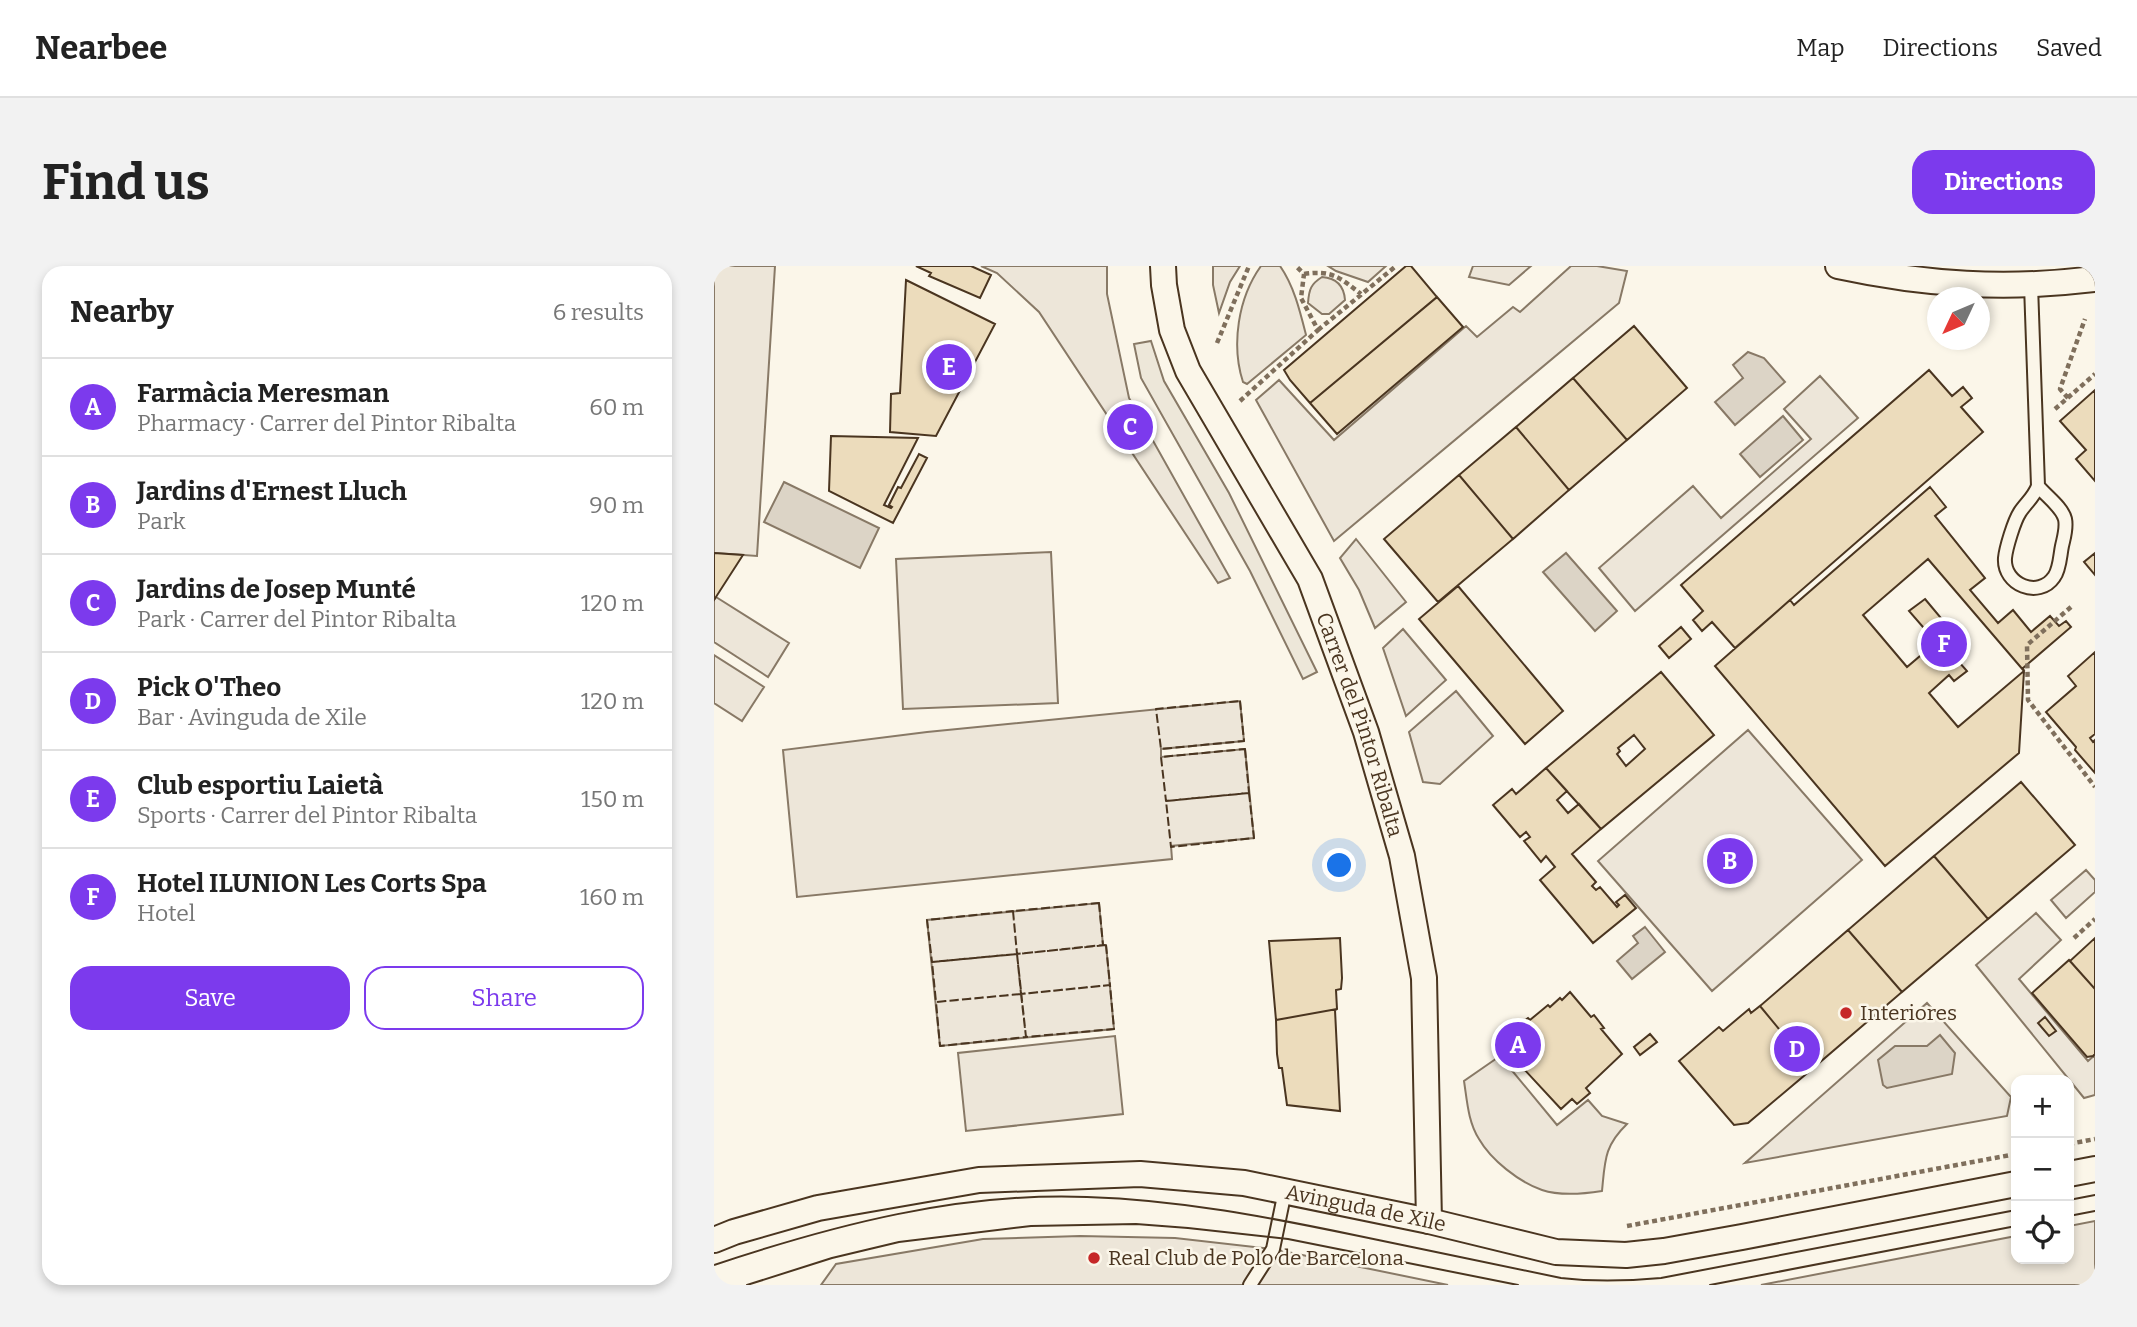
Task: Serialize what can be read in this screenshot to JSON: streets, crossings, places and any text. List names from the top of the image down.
{
  "streets": {
    "street": ["Carrer del Pintor Ribalta", "Avinguda de Xile"]
  },
  "crossings": [
    ["Carrer del Pintor Ribalta", "Avinguda de Xile"]
  ],
  "places": ["Interiores", "Real Club de Polo de Barcelona"],
  "north": "bottom left",
  "page": {
    "header": "Nearbee",
    "nav": ["Map", "Directions", "Saved"],
    "buttons": [
      "Directions",
      ["Save", "Share"]
    ],
    "title": "Find us",
    "heading": ["Nearby", "6 results"],
    "pins": [
      "E",
      "C",
      "F",
      "B",
      "A",
      "D"
    ],
    "list": [
      {
        "mark": "A",
        "name": "Farmàcia Meresman",
        "note": "Pharmacy · Carrer del Pintor Ribalta",
        "value": "60 m"
      },
      {
        "mark": "B",
        "name": "Jardins d'Ernest Lluch",
        "note": "Park",
        "value": "90 m"
      },
      {
        "mark": "C",
        "name": "Jardins de Josep Munté",
        "note": "Park · Carrer del Pintor Ribalta",
        "value": "120 m"
      },
      {
        "mark": "D",
        "name": "Pick O'Theo",
        "note": "Bar · Avinguda de Xile",
        "value": "120 m"
      },
      {
        "mark": "E",
        "name": "Club esportiu Laietà",
        "note": "Sports · Carrer del Pintor Ribalta",
        "value": "150 m"
      },
      {
        "mark": "F",
        "name": "Hotel ILUNION Les Corts Spa",
        "note": "Hotel",
        "value": "160 m"
      }
    ],
    "map_buttons": ["+", "−"]
  }
}
